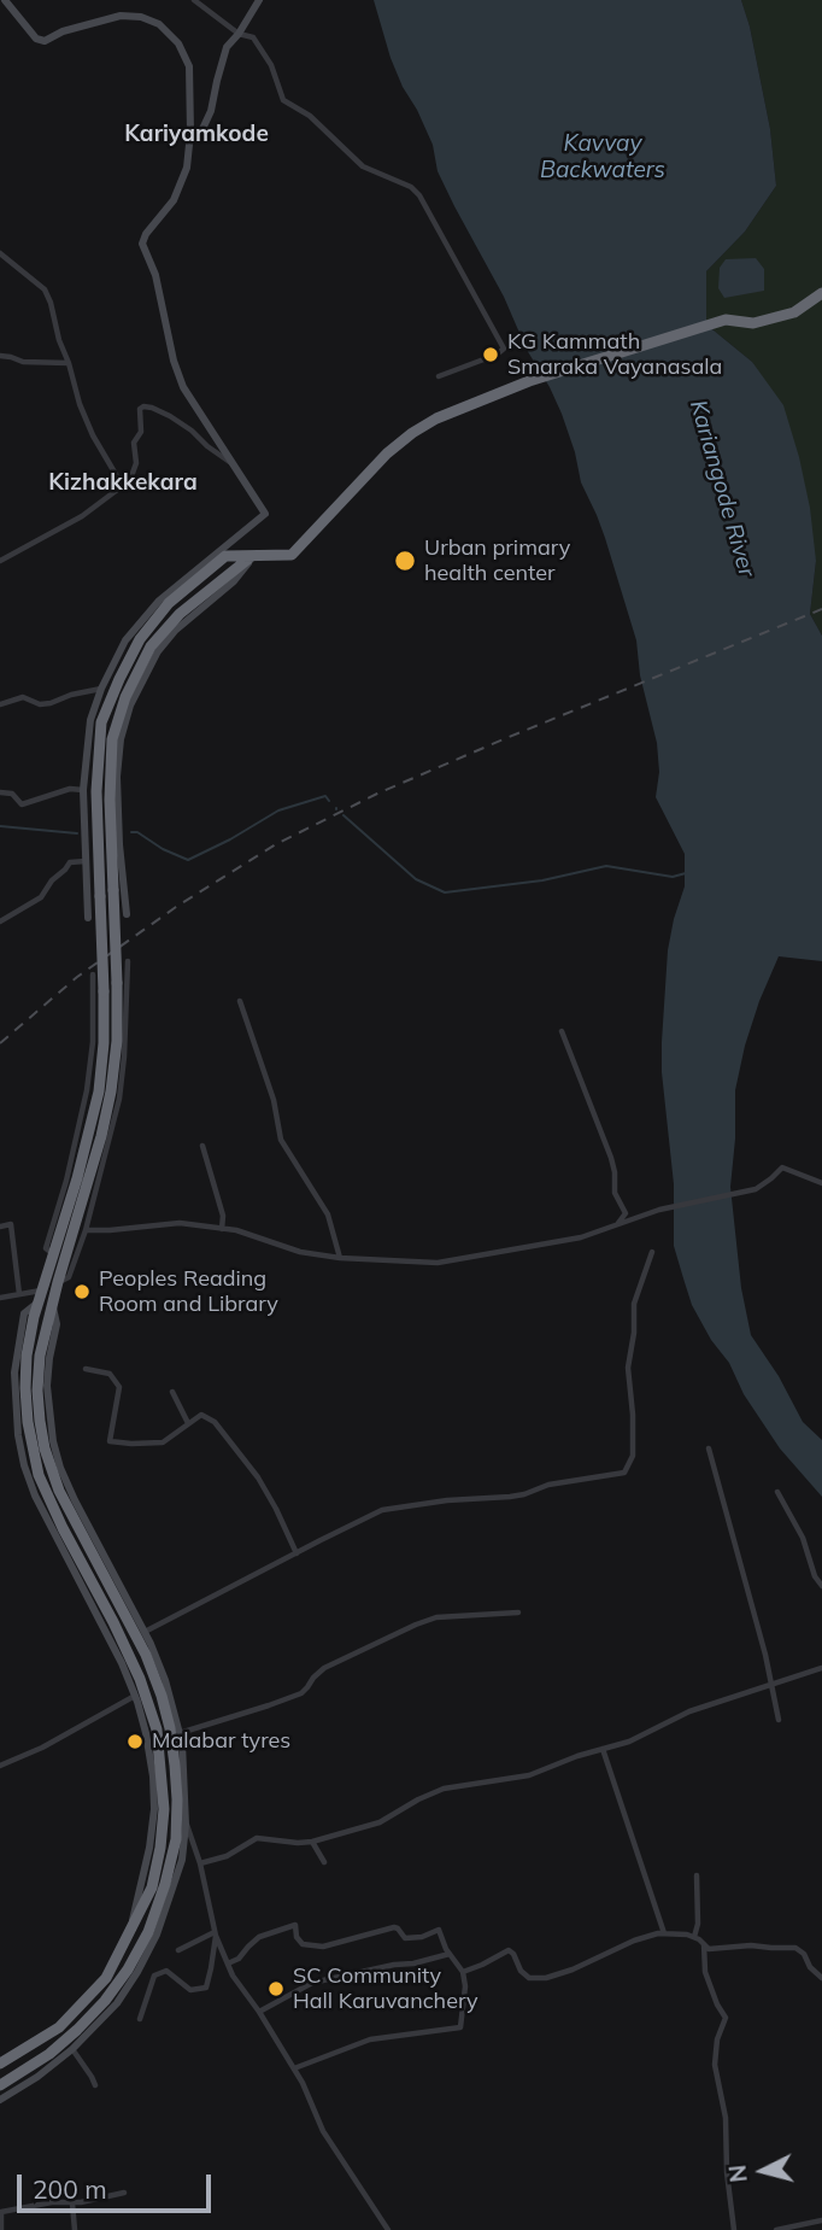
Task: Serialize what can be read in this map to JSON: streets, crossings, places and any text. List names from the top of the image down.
{
  "districts": ["Kariyamkode", "Kizhakkekara"],
  "water": ["Kavvay Backwaters", "Kariangode River"],
  "places": [
    "KG Kammath Smaraka Vayanasala",
    "Urban primary health center",
    "Peoples Reading Room and Library",
    "Malabar tyres",
    "SC Community Hall Karuvanchery"
  ],
  "scale_bar": "200 m",
  "north": "left"
}
